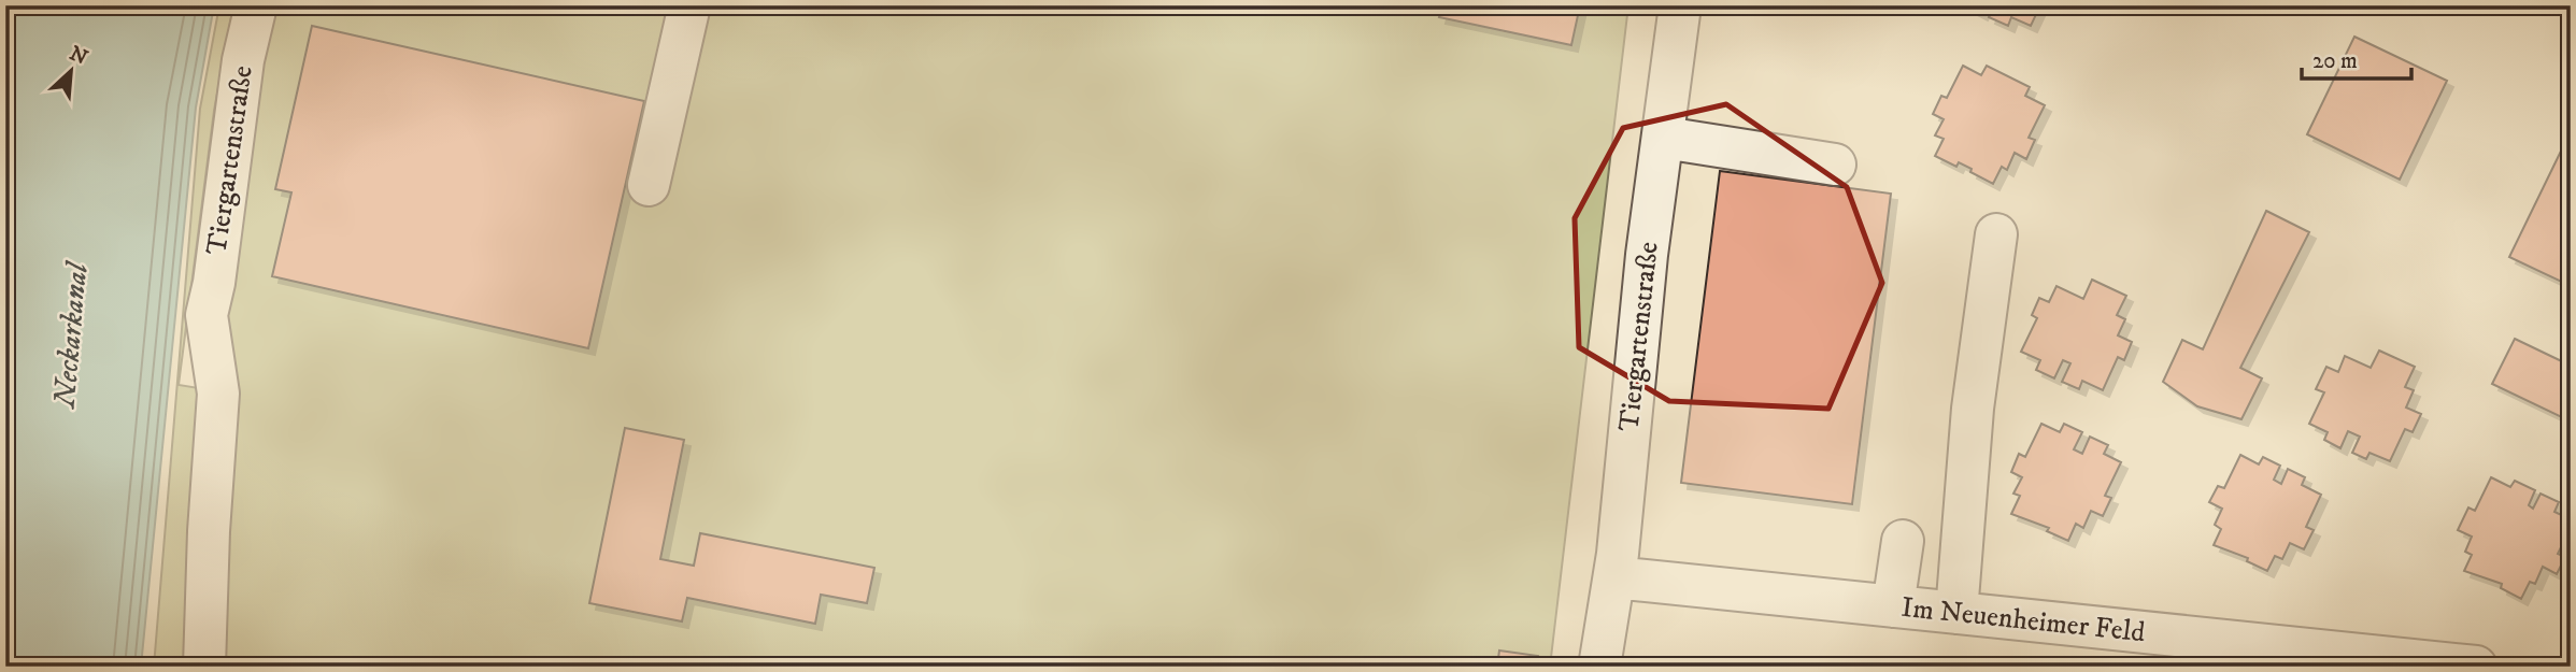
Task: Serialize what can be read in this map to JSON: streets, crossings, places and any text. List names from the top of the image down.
{
  "streets": {
    "street": ["Tiergartenstraße", "Im Neuenheimer Feld"]
  },
  "crossings": [
    ["Tiergartenstraße", "Im Neuenheimer Feld"]
  ],
  "water": ["Neckarkanal"],
  "scale_bar": "20 m",
  "north": "top right"
}
